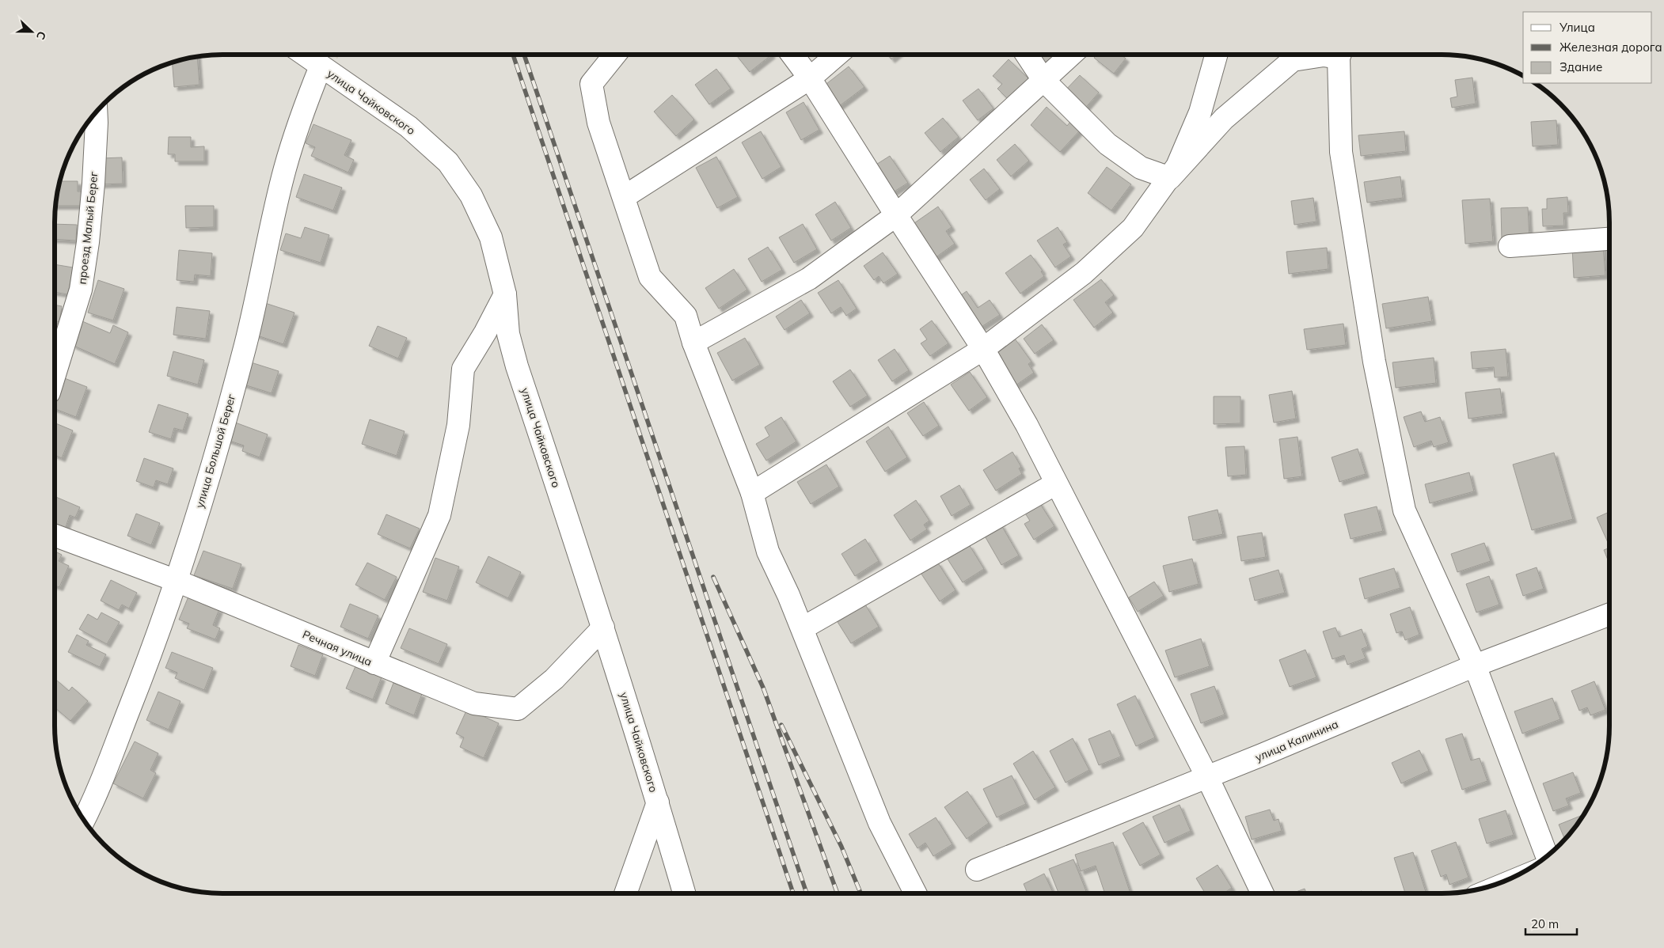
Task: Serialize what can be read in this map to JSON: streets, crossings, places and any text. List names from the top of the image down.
{
  "streets": {
    "street": [
      "улица Чайковского",
      "проезд Малый Берег",
      "улица Большой Берег",
      "Речная улица",
      "улица Калинина"
    ]
  },
  "crossings": [
    ["улица Чайковского", "улица Большой Берег"],
    ["улица Чайковского", "Речная улица"],
    ["улица Большой Берег", "Речная улица"]
  ],
  "legend": ["Улица", "Железная дорога", "Здание"],
  "scale_bar": "20 m",
  "north": "right"
}
